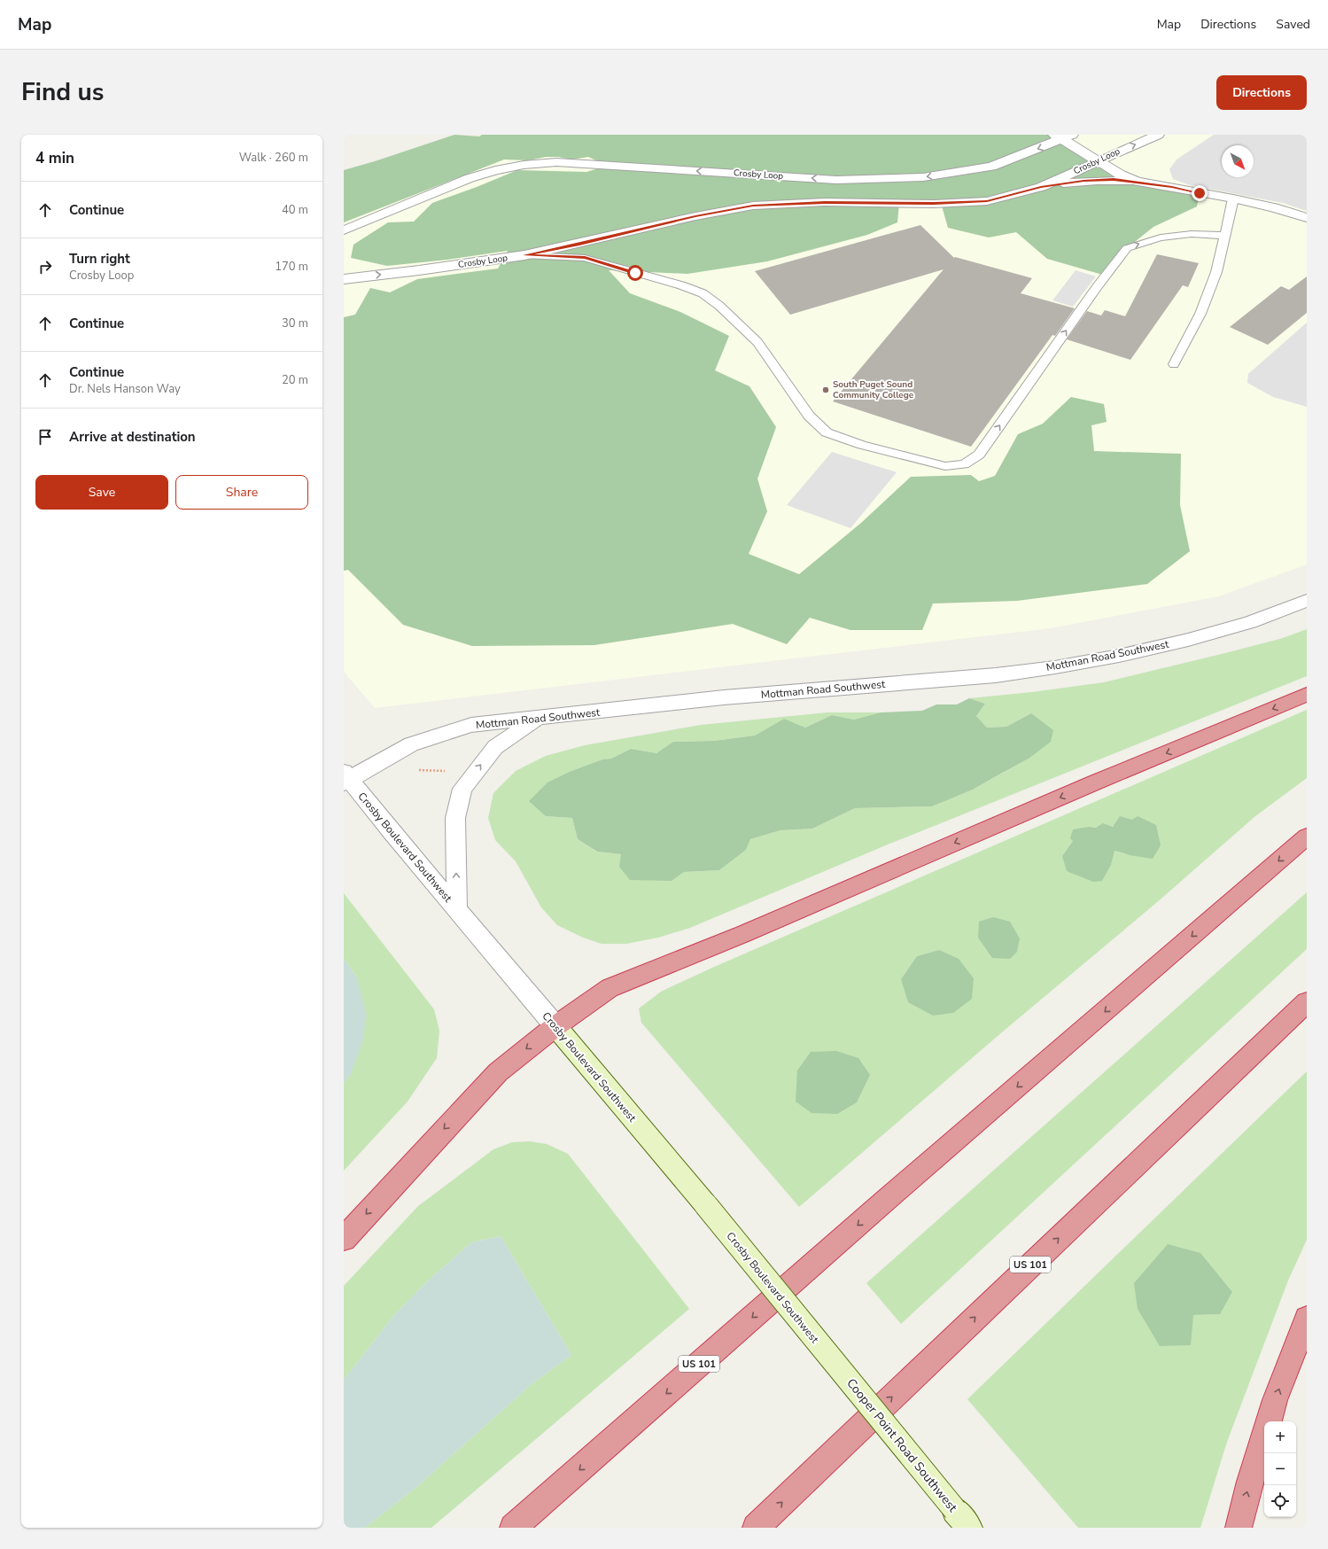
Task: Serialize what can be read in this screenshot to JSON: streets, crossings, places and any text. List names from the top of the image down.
{
  "streets": {
    "highway": ["US 101"],
    "main road": ["Crosby Boulevard Southwest", "Cooper Point Road Southwest"],
    "street": ["Crosby Loop", "Mottman Road Southwest"]
  },
  "crossings": [
    ["Mottman Road Southwest", "Crosby Boulevard Southwest"],
    ["Crosby Boulevard Southwest", "Cooper Point Road Southwest"]
  ],
  "places": ["South Puget Sound Community College"],
  "north": "bottom right",
  "page": {
    "header": "Map",
    "nav": ["Map", "Directions", "Saved"],
    "title": "Find us",
    "buttons": [
      "Directions",
      ["Save", "Share"]
    ],
    "heading": ["4 min", "Walk · 260 m"],
    "list": [
      ["Continue", "40 m"],
      ["Turn right", "Crosby Loop", "170 m"],
      ["Continue", "30 m"],
      ["Continue", "Dr. Nels Hanson Way", "20 m"],
      "Arrive at destination"
    ],
    "map_buttons": ["+", "−"]
  }
}
